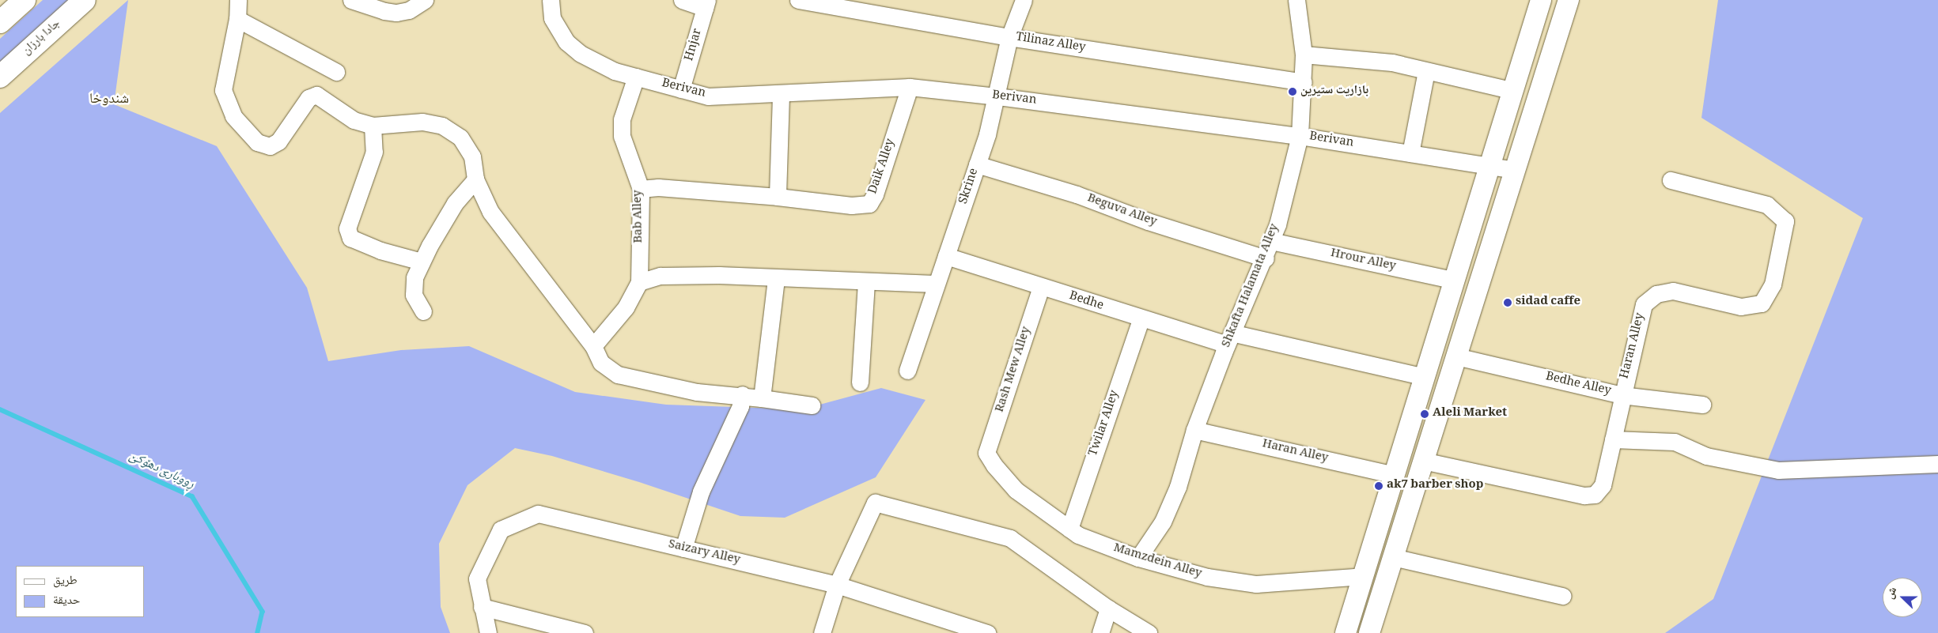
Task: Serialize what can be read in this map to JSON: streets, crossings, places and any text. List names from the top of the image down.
{
  "streets": {
    "highway": ["جادا بارزان"],
    "street": [
      "Tilinaz Alley",
      "Hnjar",
      "Berivan",
      "Daik Alley",
      "Skrine",
      "Beguva Alley",
      "Bab Alley",
      "Hrour Alley",
      "Shkafta Halamata Alley",
      "Bedhe",
      "Haran Alley",
      "Rash Mew Alley",
      "Bedhe Alley",
      "Twilar Alley",
      "Saizary Alley",
      "Mamzdein Alley"
    ]
  },
  "crossings": [
    ["Tilinaz Alley", "Skrine"],
    ["Tilinaz Alley", "Shkafta Halamata Alley"],
    ["Hnjar", "Berivan"],
    ["Berivan", "Daik Alley"],
    ["Berivan", "Skrine"],
    ["Berivan", "Bab Alley"],
    ["Berivan", "Shkafta Halamata Alley"],
    ["Daik Alley", "Bab Alley"],
    ["Skrine", "Beguva Alley"],
    ["Skrine", "Bedhe"],
    ["Beguva Alley", "Shkafta Halamata Alley"],
    ["Hrour Alley", "Shkafta Halamata Alley"],
    ["Shkafta Halamata Alley", "Bedhe"],
    ["Shkafta Halamata Alley", "Haran Alley"],
    ["Shkafta Halamata Alley", "Mamzdein Alley"],
    ["Bedhe", "Rash Mew Alley"],
    ["Bedhe", "Twilar Alley"],
    ["Haran Alley", "Bedhe Alley"],
    ["Rash Mew Alley", "Mamzdein Alley"],
    ["Twilar Alley", "Mamzdein Alley"]
  ],
  "districts": ["شندوخا"],
  "water": ["ڕووبارێ دهۆكێ"],
  "places": [
    "بازاريت ستيرين",
    "sidad caffe",
    "Aleli Market",
    "ak7 barber shop"
  ],
  "legend": ["طريق", "حديقة"],
  "north": "left"
}
